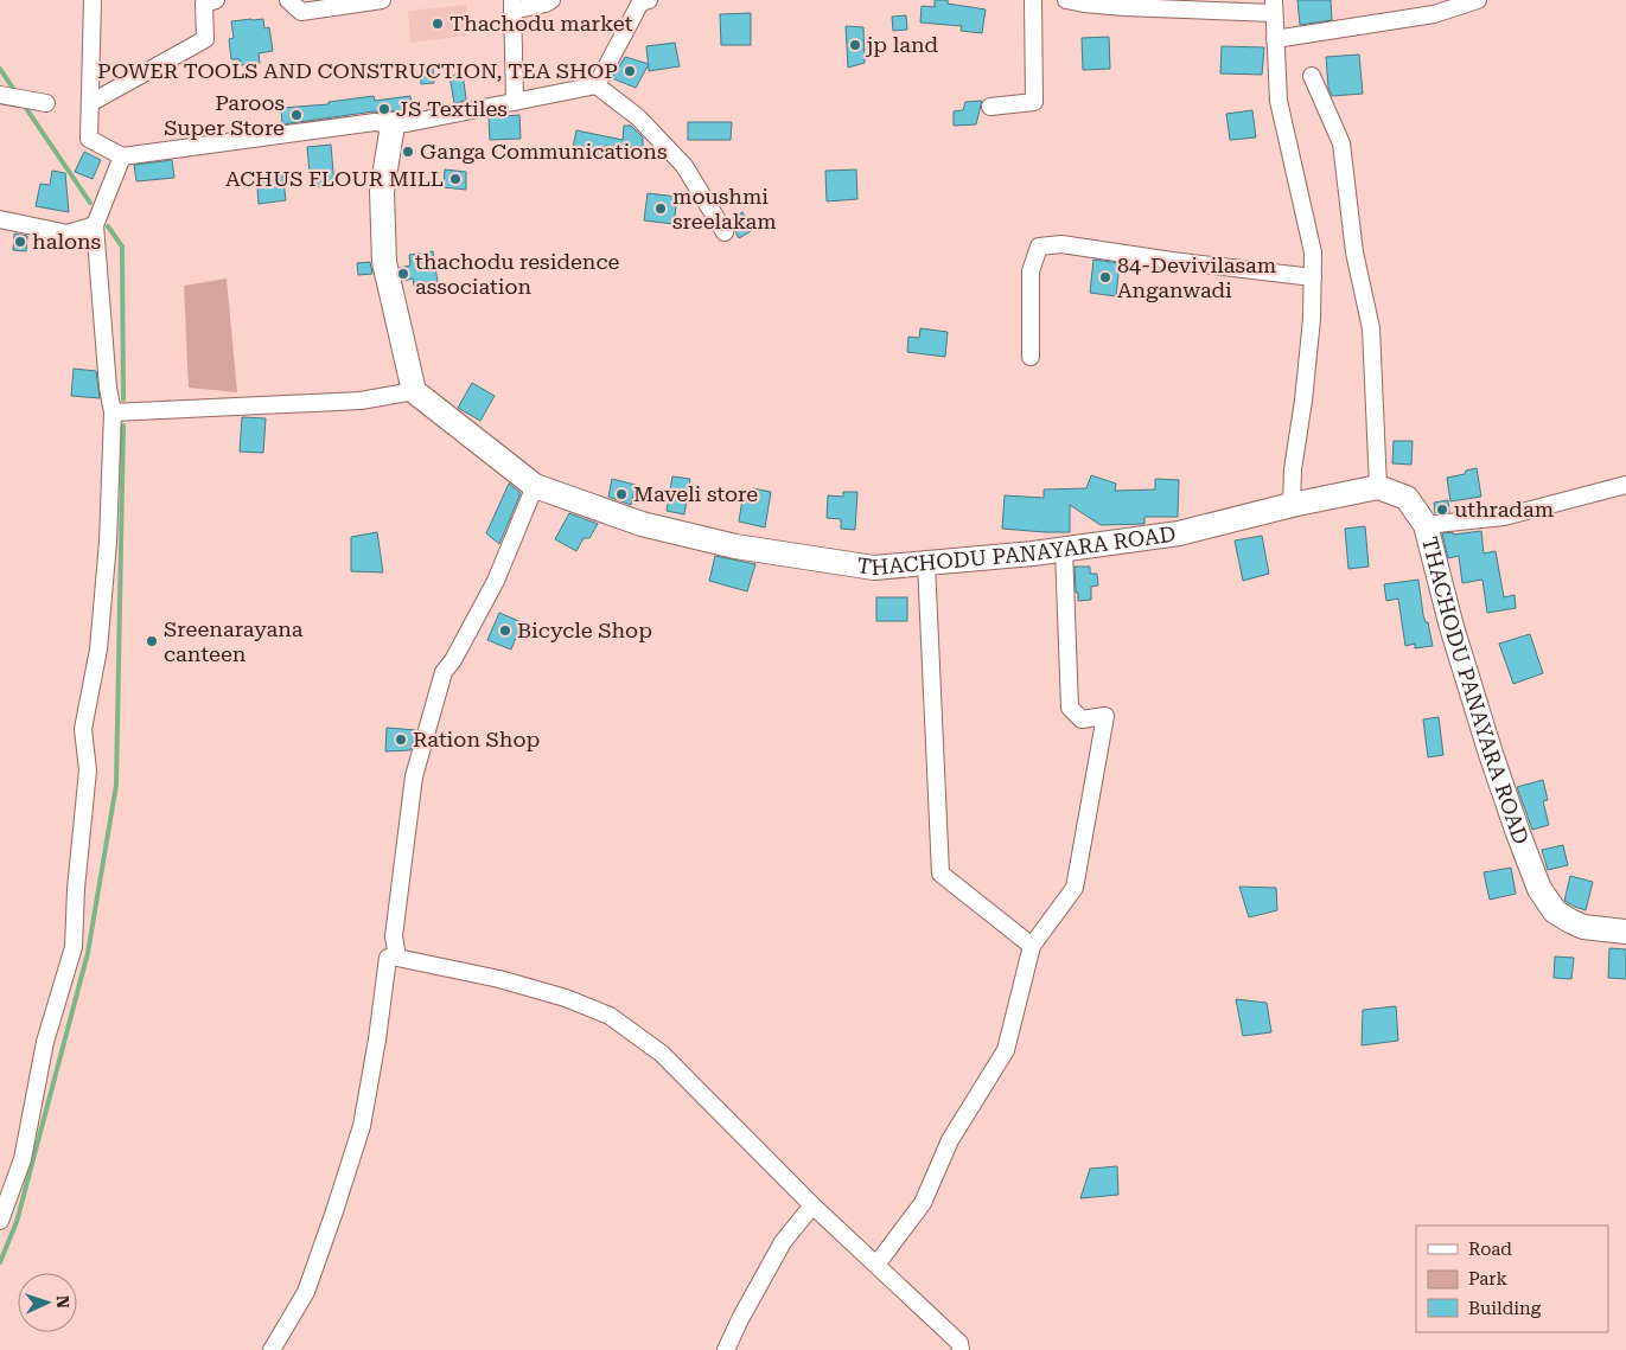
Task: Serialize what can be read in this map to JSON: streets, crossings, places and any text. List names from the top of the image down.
{
  "streets": {
    "main road": ["THACHODU PANAYARA ROAD"]
  },
  "places": [
    "Thachodu market",
    "jp land",
    "POWER TOOLS AND CONSTRUCTION, TEA SHOP",
    "JS Textiles",
    "Paroos Super Store",
    "Ganga Communications",
    "ACHUS FLOUR MILL",
    "moushmi sreelakam",
    "halons",
    "thachodu residence association",
    "84-Devivilasam Anganwadi",
    "Maveli store",
    "uthradam",
    "Bicycle Shop",
    "Sreenarayana canteen",
    "Ration Shop"
  ],
  "legend": ["Road", "Park", "Building"],
  "north": "right"
}
